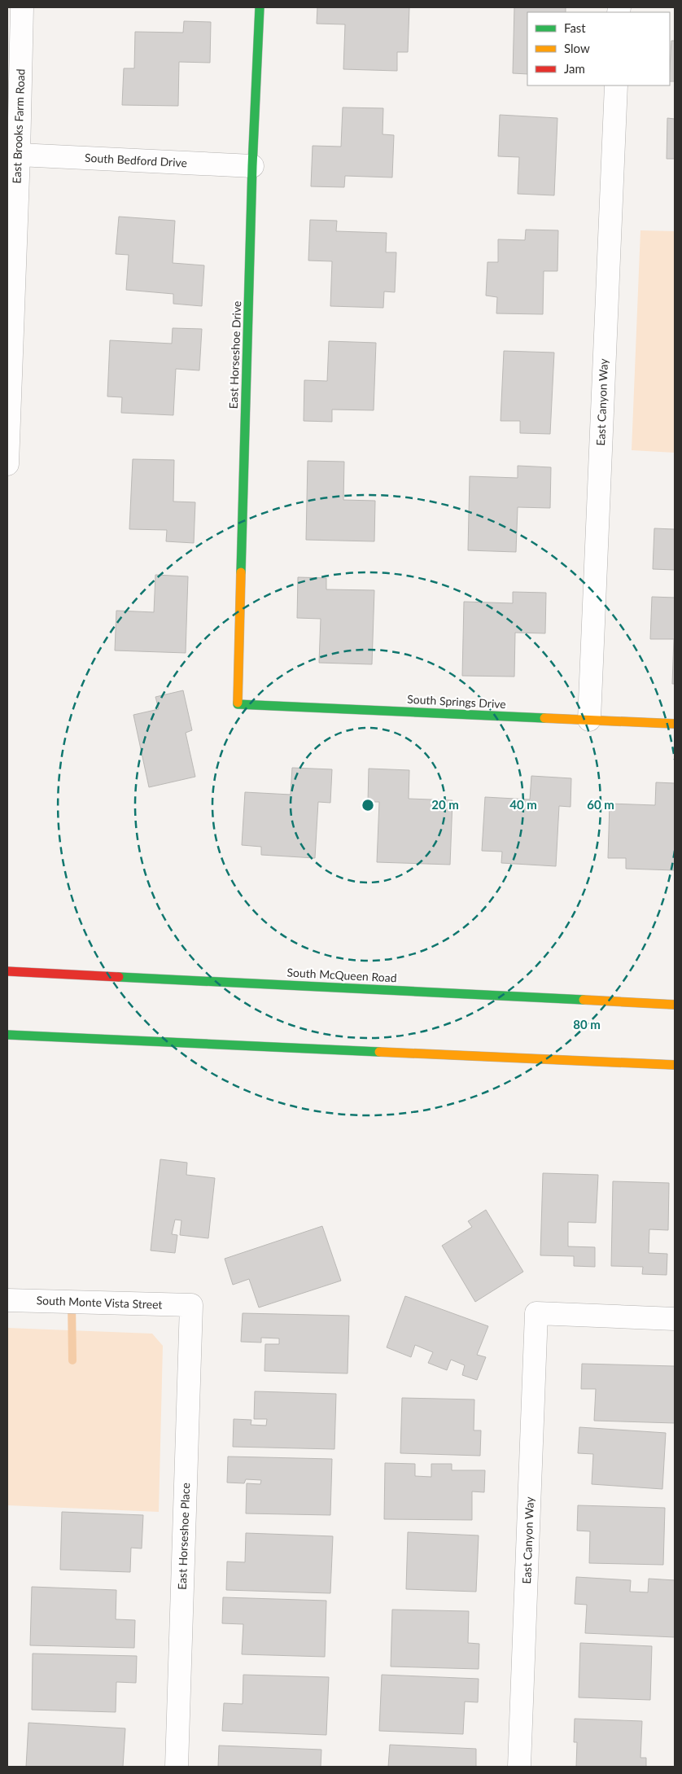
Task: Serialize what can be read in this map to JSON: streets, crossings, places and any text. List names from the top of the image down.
{
  "streets": {
    "main road": ["East Horseshoe Drive", "South Springs Drive", "South McQueen Road"],
    "street": [
      "East Brooks Farm Road",
      "South Bedford Drive",
      "East Canyon Way",
      "South Monte Vista Street",
      "East Horseshoe Place"
    ]
  },
  "crossings": [
    ["East Brooks Farm Road", "South Bedford Drive"],
    ["South Bedford Drive", "East Horseshoe Drive"],
    ["East Horseshoe Drive", "South Springs Drive"],
    ["East Canyon Way", "South Springs Drive"],
    ["South Monte Vista Street", "East Horseshoe Place"]
  ],
  "legend": ["Fast", "Slow", "Jam"],
  "rings": [
    "20 m",
    "40 m",
    "60 m",
    "80 m"
  ]
}
